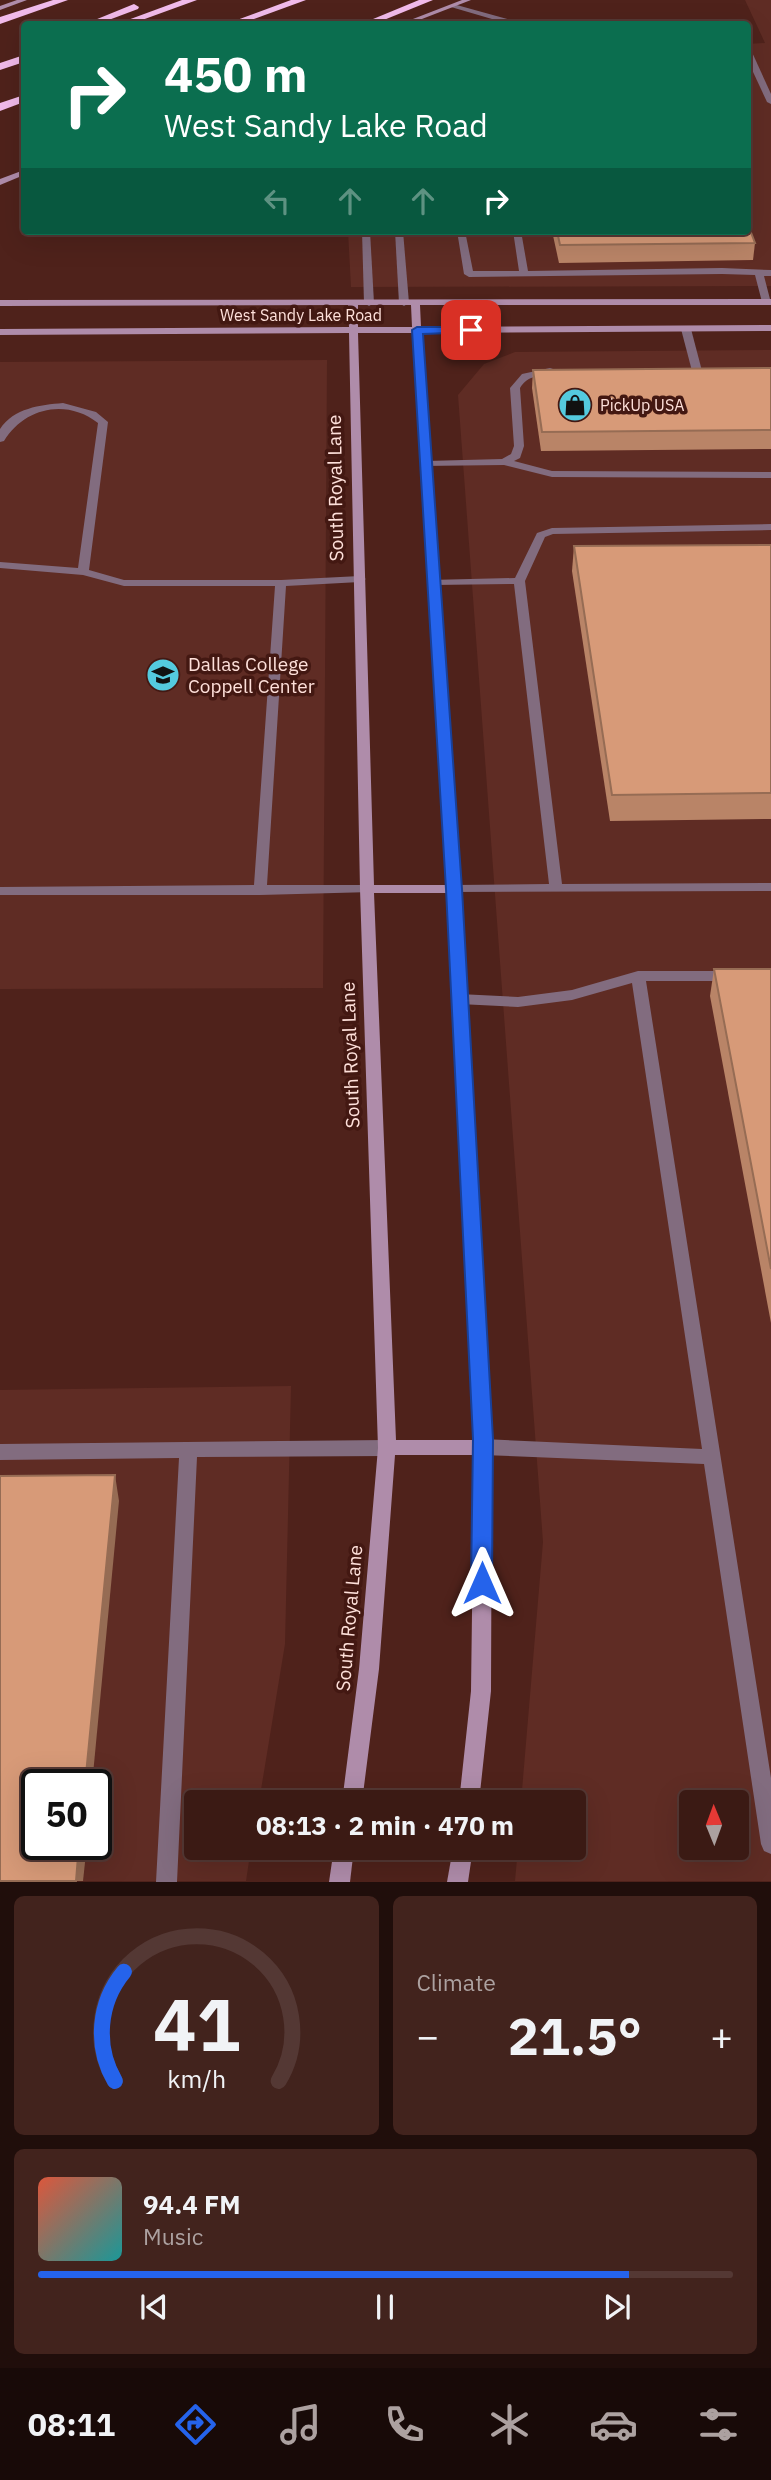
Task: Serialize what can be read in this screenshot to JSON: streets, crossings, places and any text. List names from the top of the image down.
{
  "streets": {
    "main road": ["West Sandy Lake Road", "South Royal Lane"]
  },
  "crossings": [
    ["West Sandy Lake Road", "South Royal Lane"]
  ],
  "places": {
    "shop": ["PickUp USA"],
    "school or university": ["Dallas College Coppell Center"]
  },
  "north": "top",
  "page": {
    "turn": ["450 m", "West Sandy Lake Road"],
    "limit": "50",
    "trip": "08:13 · 2 min · 470 m",
    "tile": "Climate",
    "heat": ["−", "21.5°", "+"],
    "song": ["94.4 FM", "Music"],
    "tabs": "08:11",
    "gauge": ["41", "km/h"]
  }
}
